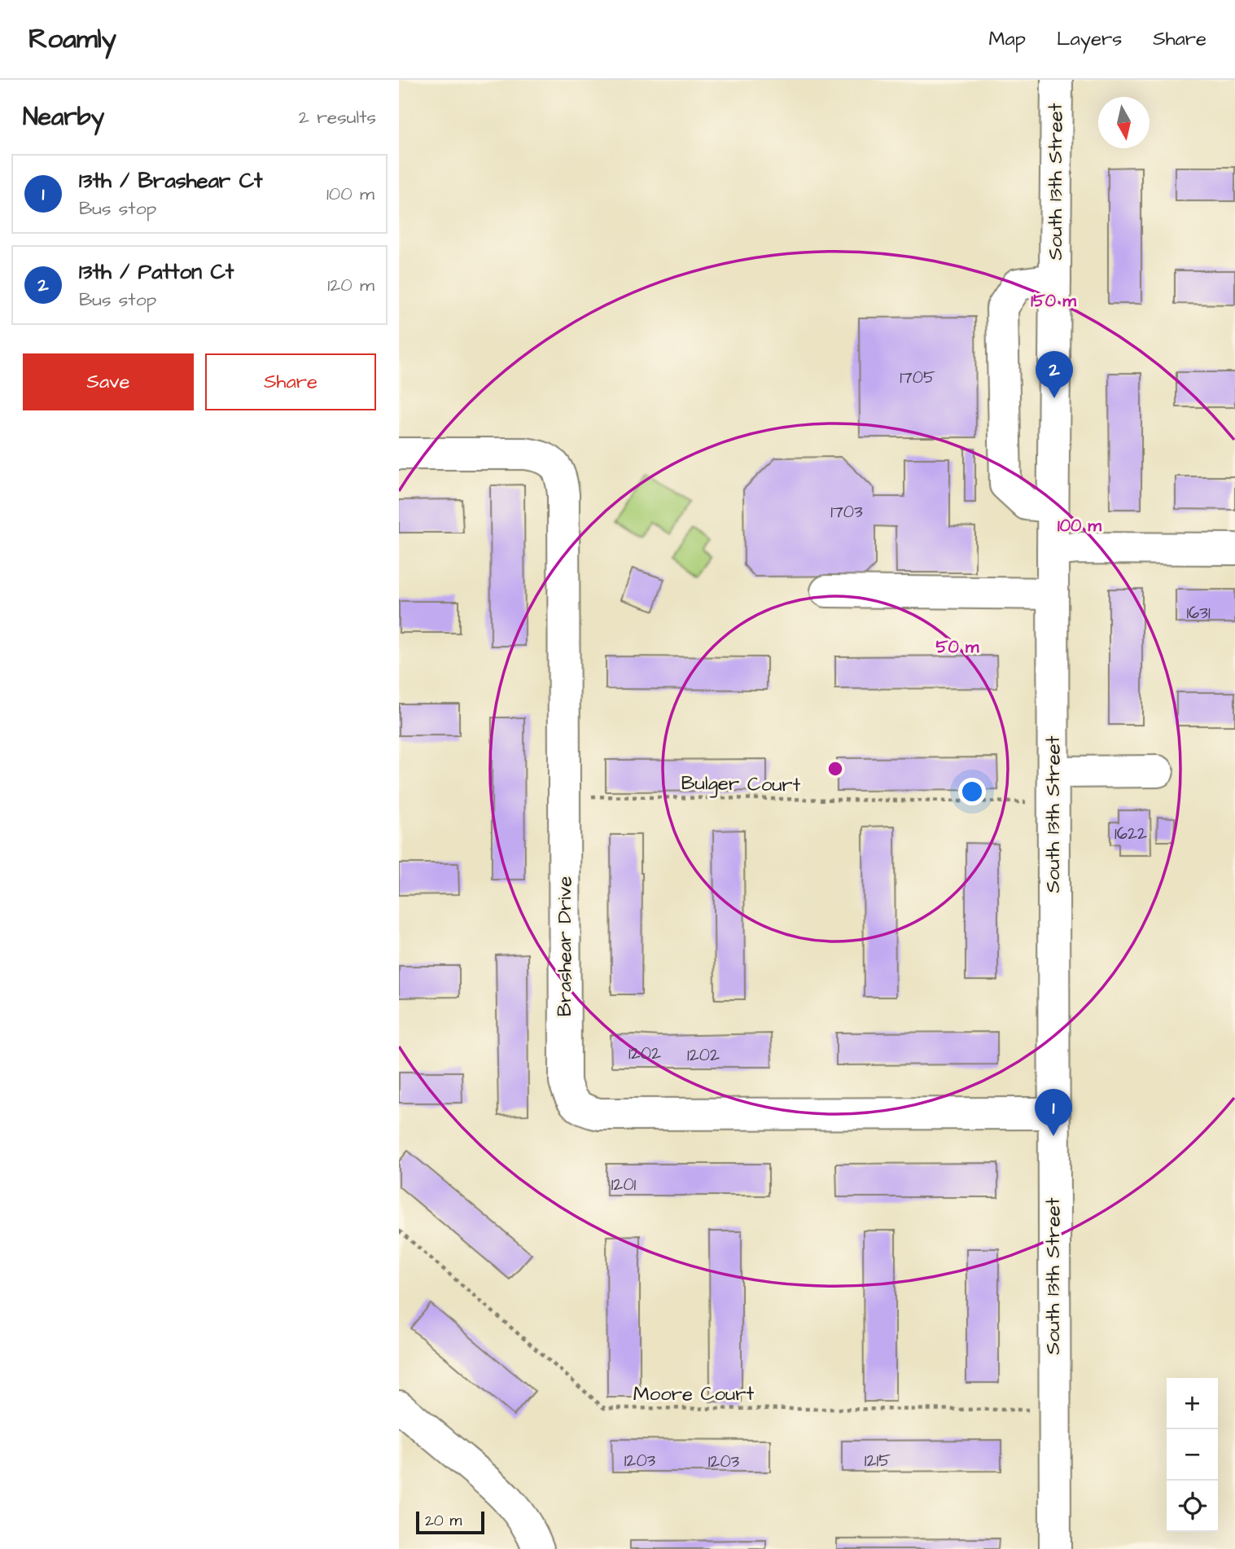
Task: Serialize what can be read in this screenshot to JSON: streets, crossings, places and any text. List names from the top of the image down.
{
  "streets": {
    "street": ["South 13th Street", "Brashear Drive"],
    "path": ["Bulger Court", "Moore Court"]
  },
  "crossings": [
    ["South 13th Street", "Bulger Court"],
    ["South 13th Street", "Brashear Drive"],
    ["South 13th Street", "Moore Court"],
    ["Bulger Court", "Brashear Drive"]
  ],
  "house_numbers": [
    "1705",
    "1703",
    "1631",
    "1622",
    "1202",
    "1202",
    "1201",
    "1203",
    "1215",
    "1203"
  ],
  "scale_bar": "20 m",
  "north": "bottom",
  "page": {
    "header": "Roamly",
    "nav": ["Map", "Layers", "Share"],
    "heading": ["Nearby", "2 results"],
    "list": [
      {
        "mark": "1",
        "name": "13th / Brashear Ct",
        "note": "Bus stop",
        "value": "100 m"
      },
      {
        "mark": "2",
        "name": "13th / Patton Ct",
        "note": "Bus stop",
        "value": "120 m"
      }
    ],
    "buttons": ["Save", "Share"],
    "pins": ["2", "1"],
    "map_buttons": ["+", "−"],
    "scale": "20 m"
  },
  "rings": ["150 m", "100 m", "50 m"]
}
